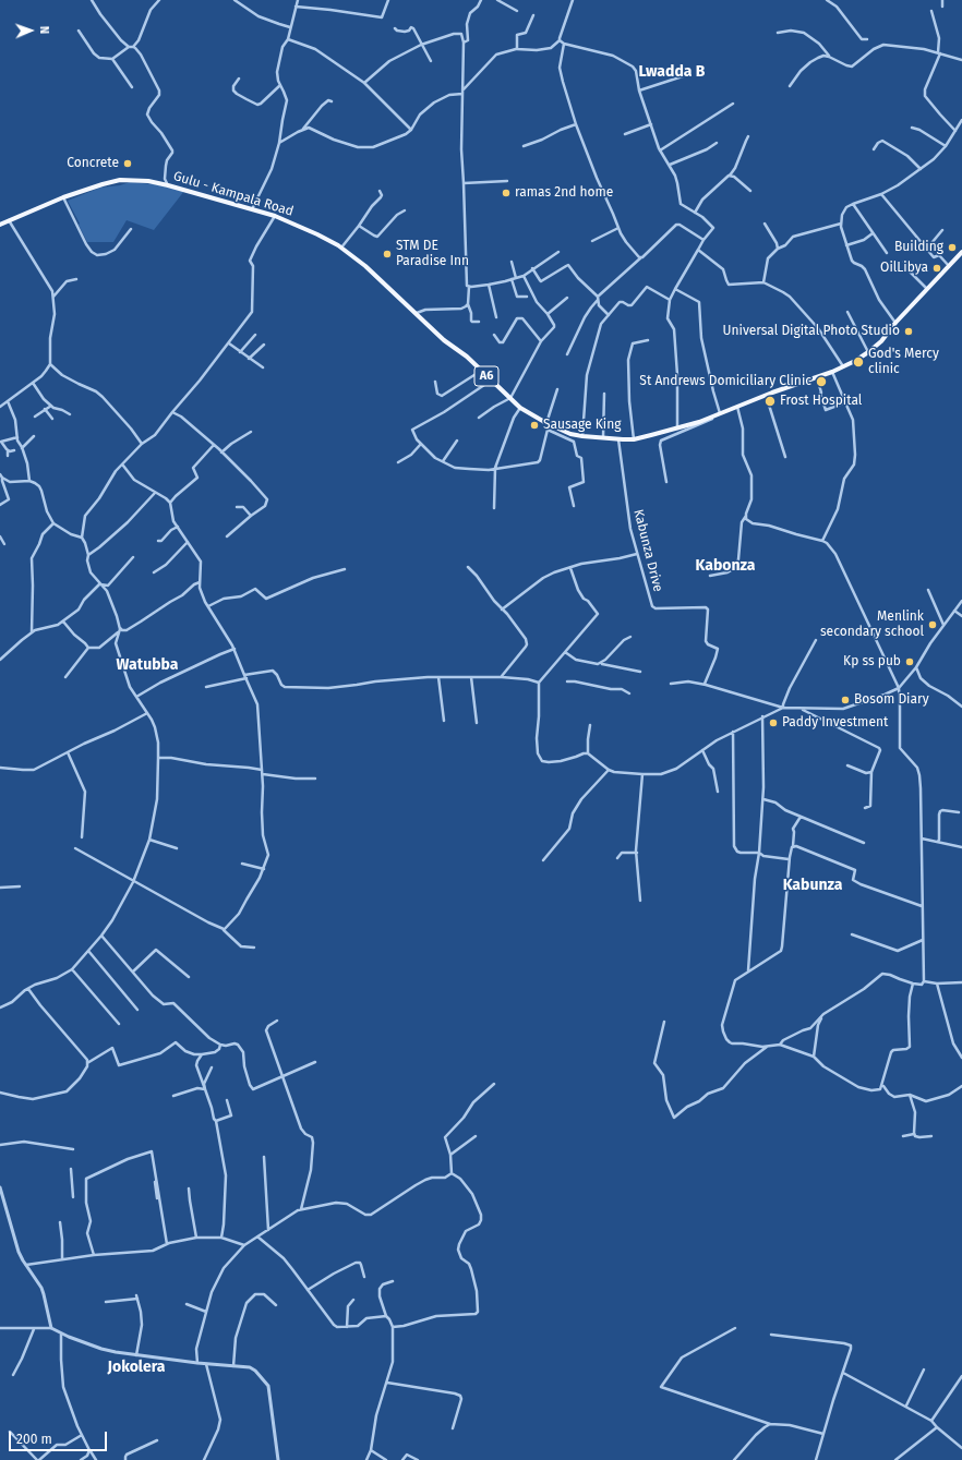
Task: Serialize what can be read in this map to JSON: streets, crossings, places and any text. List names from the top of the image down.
{
  "streets": {
    "main road": ["Gulu - Kampala Road", "A6"],
    "street": ["Kabunza Drive"]
  },
  "crossings": [
    ["Gulu - Kampala Road", "Kabunza Drive"]
  ],
  "districts": [
    "Lwadda B",
    "Kabonza",
    "Watubba",
    "Kabunza",
    "Jokolera"
  ],
  "places": [
    "Concrete",
    "ramas 2nd home",
    "Building",
    "STM DE Paradise Inn",
    "OilLibya",
    "Universal Digital Photo Studio",
    "God's Mercy clinic",
    "St Andrews Domiciliary Clinic",
    "Frost Hospital",
    "Sausage King",
    "Menlink secondary school",
    "Kp ss pub",
    "Bosom Diary",
    "Paddy Investment"
  ],
  "scale_bar": "200 m",
  "north": "right"
}
